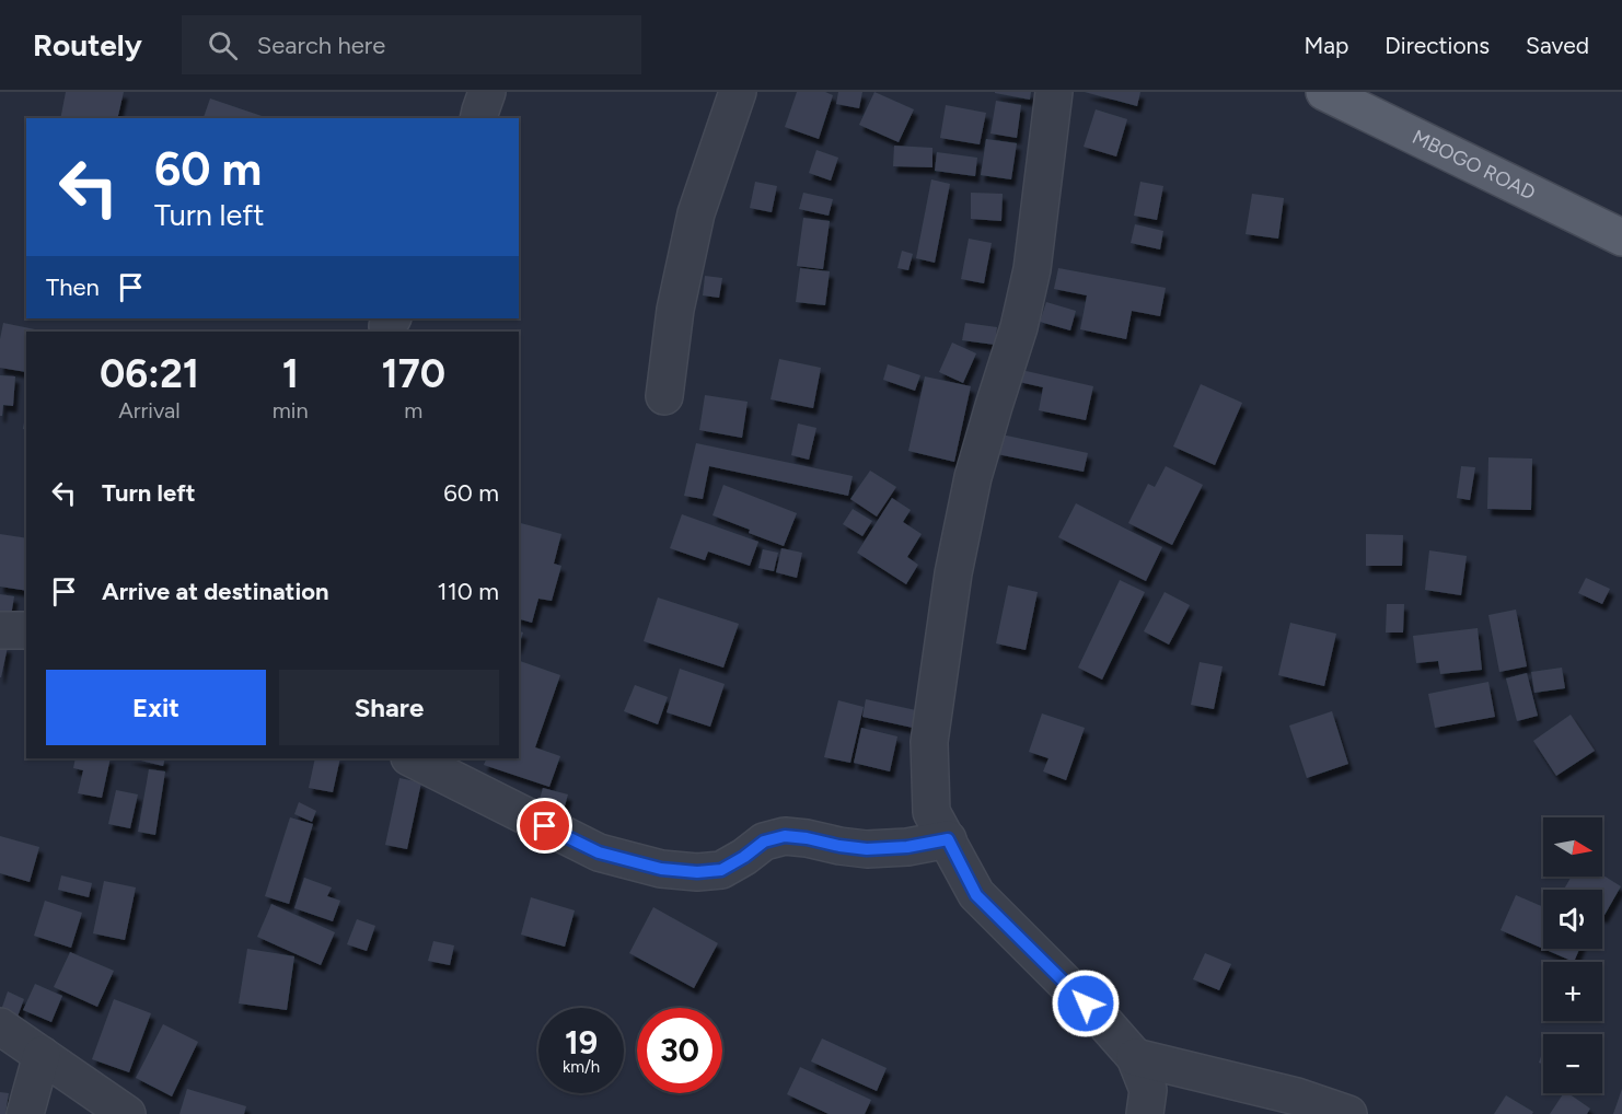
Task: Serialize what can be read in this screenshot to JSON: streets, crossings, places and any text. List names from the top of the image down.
{
  "streets": {
    "main road": ["MBOGO ROAD"]
  },
  "north": "right",
  "page": {
    "header": "Routely",
    "search": "Search here",
    "nav": ["Map", "Directions", "Saved"],
    "turn": ["60 m", "Turn left"],
    "then": "Then",
    "eta": [
      "06:21",
      "Arrival",
      "1",
      "min",
      "170",
      "m"
    ],
    "list": [
      {
        "name": "Turn left",
        "value": "60 m"
      },
      {
        "name": "Arrive at destination",
        "value": "110 m"
      }
    ],
    "buttons": ["Exit", "Share"],
    "map_buttons": ["+", "−"],
    "speed": "19 km/h",
    "limit": "30"
  }
}
